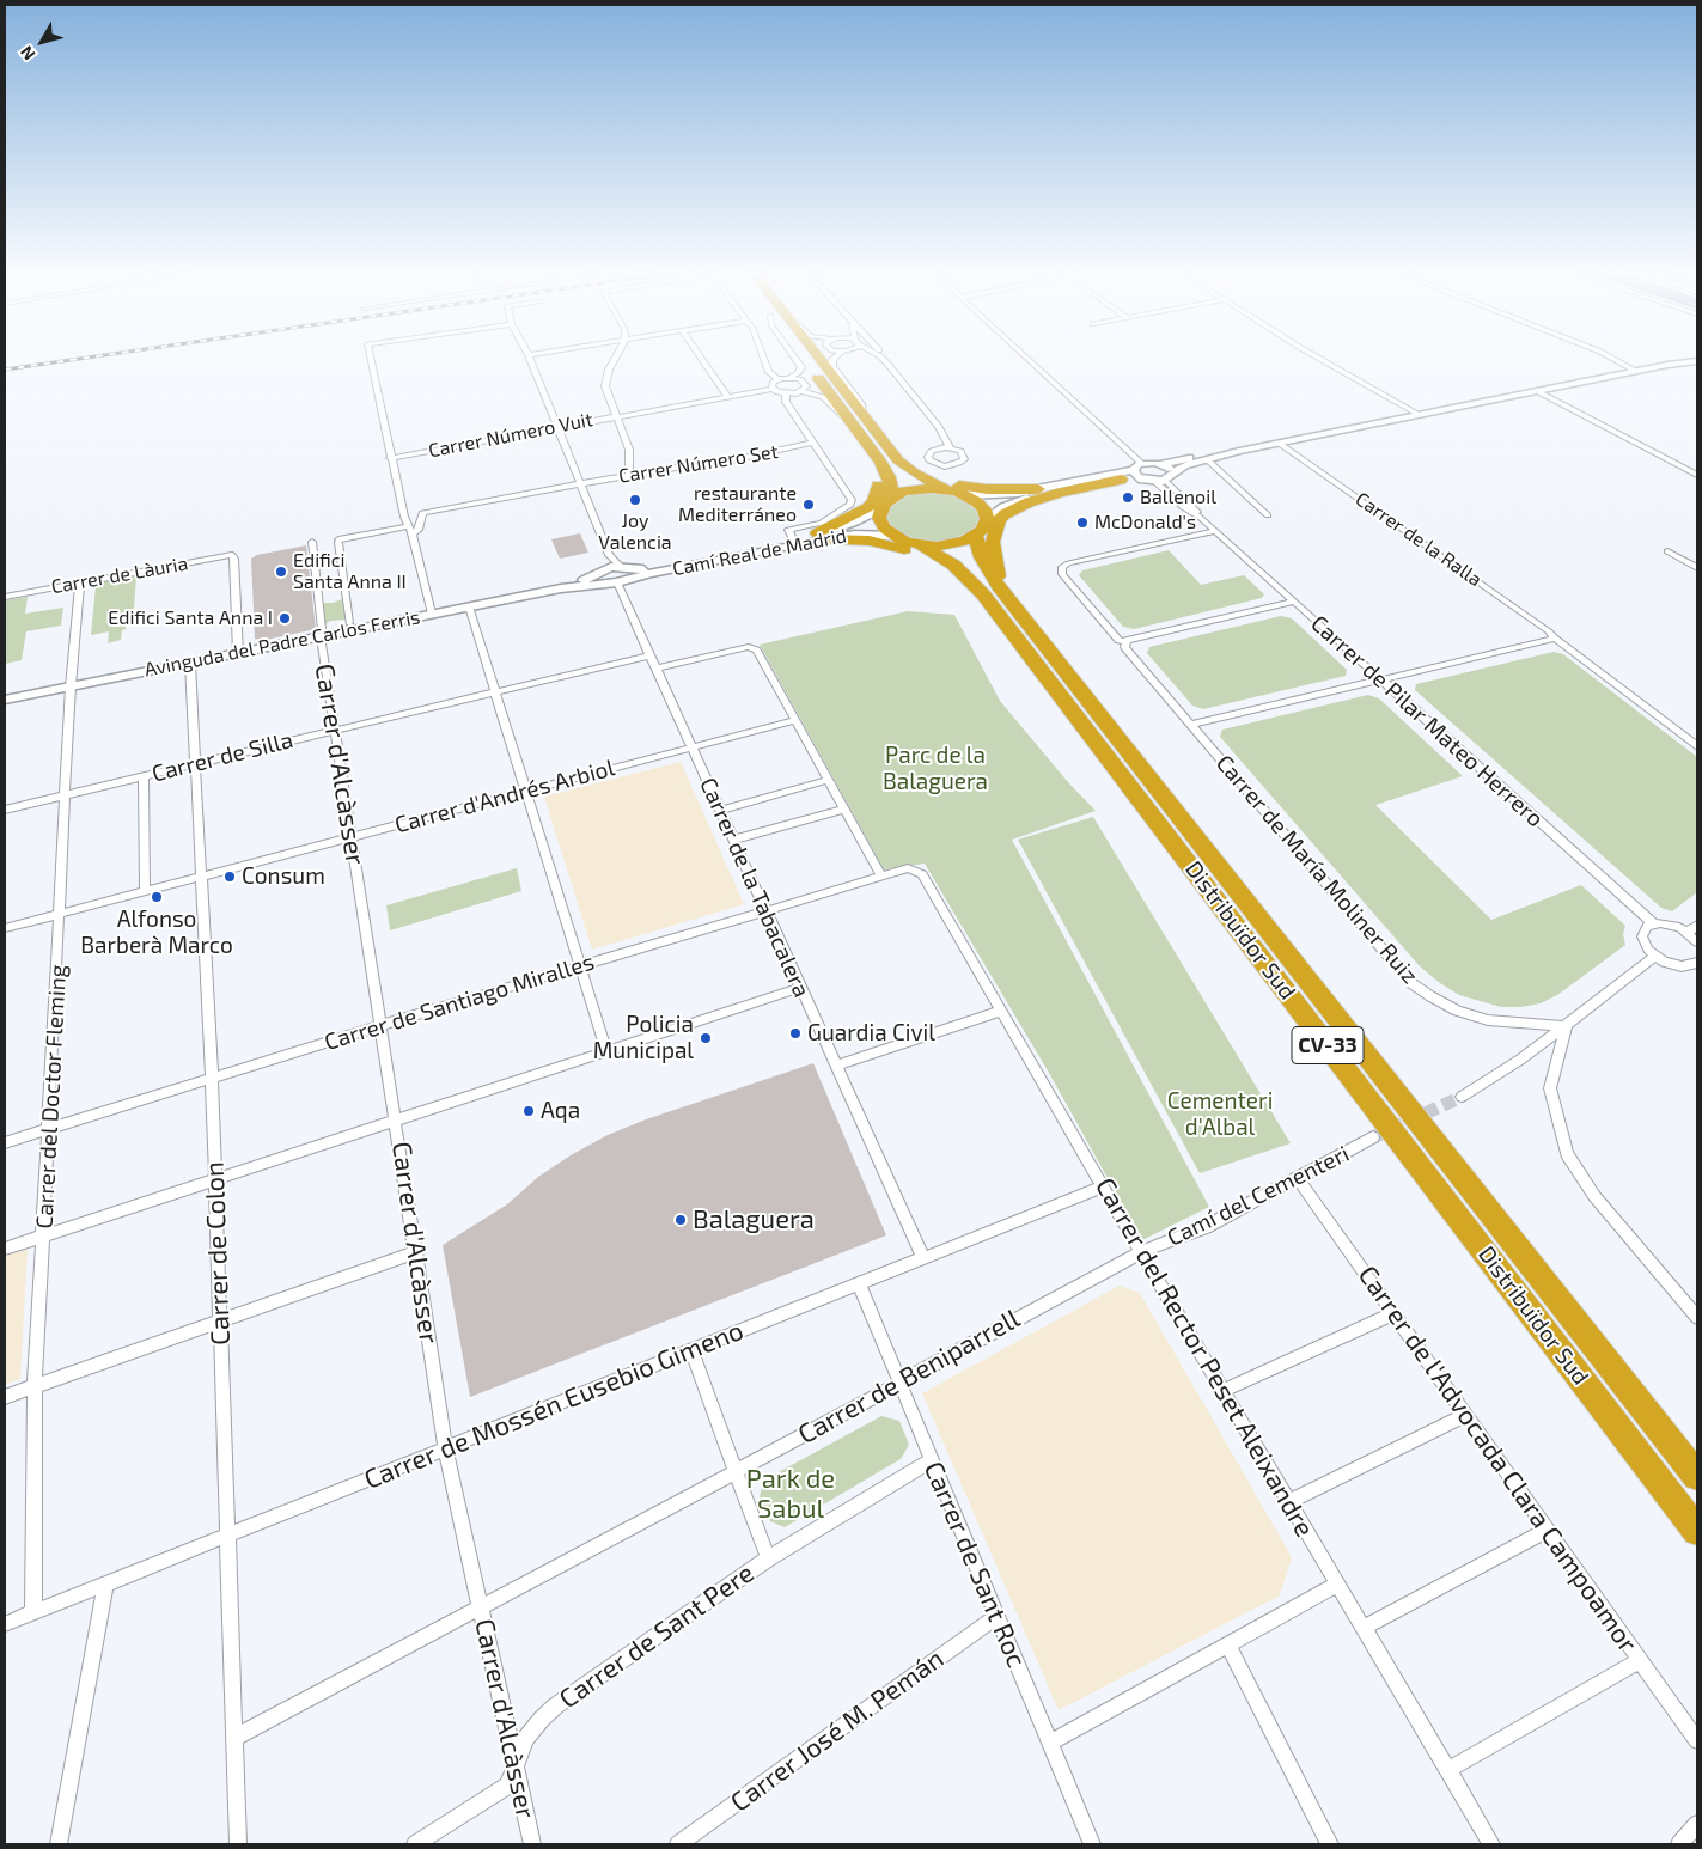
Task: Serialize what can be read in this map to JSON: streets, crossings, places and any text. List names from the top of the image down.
{
  "streets": {
    "highway": ["Distribuïdor Sud", "CV-33"],
    "street": [
      "Carrer Número Vuit",
      "Carrer Número Set",
      "Carrer de la Ralla",
      "Camí Real de Madrid",
      "Carrer de Làuria",
      "Avinguda del Padre Carlos Ferris",
      "Carrer de Pilar Mateo Herrero",
      "Carrer de Silla",
      "Carrer d'Alcàsser",
      "Carrer d'Andrés Arbiol",
      "Carrer de María Moliner Ruiz",
      "Carrer de la Tabacalera",
      "Carrer de Santiago Miralles",
      "Carrer del Doctor Fleming",
      "Camí del Cementeri",
      "Carrer de Colon",
      "Carrer del Rector Peset Aleixandre",
      "Carrer de Beniparrell",
      "Carrer de Mossén Eusebio Gimeno",
      "Carrer de l'Advocada Clara Campoamor",
      "Carrer de Sant Roc",
      "Carrer de Sant Pere",
      "Carrer José M. Pemán"
    ]
  },
  "crossings": [
    ["Camí Real de Madrid", "Avinguda del Padre Carlos Ferris"],
    ["Camí Real de Madrid", "Carrer de la Tabacalera"],
    ["Camí Real de Madrid", "CV-33"],
    ["Carrer de Làuria", "Avinguda del Padre Carlos Ferris"],
    ["Carrer de Làuria", "Carrer del Doctor Fleming"],
    ["Avinguda del Padre Carlos Ferris", "Carrer d'Alcàsser"],
    ["Avinguda del Padre Carlos Ferris", "Carrer de la Tabacalera"],
    ["Avinguda del Padre Carlos Ferris", "Carrer del Doctor Fleming"],
    ["Avinguda del Padre Carlos Ferris", "Carrer de Colon"],
    ["Carrer de Pilar Mateo Herrero", "Carrer de María Moliner Ruiz"],
    ["Carrer de Silla", "Carrer d'Alcàsser"],
    ["Carrer de Silla", "Carrer de la Tabacalera"],
    ["Carrer de Silla", "Carrer del Doctor Fleming"],
    ["Carrer de Silla", "Carrer de Colon"],
    ["Carrer d'Alcàsser", "Carrer d'Andrés Arbiol"],
    ["Carrer d'Alcàsser", "Carrer de Santiago Miralles"],
    ["Carrer d'Alcàsser", "Carrer de Beniparrell"],
    ["Carrer d'Alcàsser", "Carrer de Mossén Eusebio Gimeno"],
    ["Carrer d'Alcàsser", "Carrer de Sant Pere"],
    ["Carrer d'Andrés Arbiol", "Carrer de la Tabacalera"],
    ["Carrer d'Andrés Arbiol", "Carrer del Doctor Fleming"],
    ["Carrer d'Andrés Arbiol", "Carrer de Colon"],
    ["Carrer de la Tabacalera", "Carrer de Santiago Miralles"],
    ["Carrer de la Tabacalera", "Carrer de Mossén Eusebio Gimeno"],
    ["Distribuïdor Sud", "CV-33"],
    ["Carrer de Santiago Miralles", "Carrer del Doctor Fleming"],
    ["Carrer de Santiago Miralles", "Carrer de Colon"],
    ["Carrer de Santiago Miralles", "Carrer del Rector Peset Aleixandre"],
    ["Carrer del Doctor Fleming", "Carrer de Mossén Eusebio Gimeno"],
    ["Camí del Cementeri", "Carrer del Rector Peset Aleixandre"],
    ["Camí del Cementeri", "Carrer de Beniparrell"],
    ["Camí del Cementeri", "Carrer de l'Advocada Clara Campoamor"],
    ["Carrer de Colon", "Carrer de Beniparrell"],
    ["Carrer de Colon", "Carrer de Mossén Eusebio Gimeno"],
    ["Carrer del Rector Peset Aleixandre", "Carrer de Beniparrell"],
    ["Carrer del Rector Peset Aleixandre", "Carrer de Mossén Eusebio Gimeno"],
    ["Carrer de Beniparrell", "Carrer de Sant Roc"],
    ["Carrer de Mossén Eusebio Gimeno", "Carrer de Sant Roc"],
    ["Carrer de Sant Roc", "Carrer de Sant Pere"],
    ["Carrer de Sant Roc", "Carrer José M. Pemán"]
  ],
  "parks": ["Parc de la Balaguera", "Cementeri d'Albal", "Park de Sabul"],
  "places": [
    "Ballenoil",
    "Joy Valencia",
    "restaurante Mediterráneo",
    "McDonald's",
    "Edifici Santa Anna II",
    "Edifici Santa Anna I",
    "Consum",
    "Alfonso Barberà Marco",
    "Guardia Civil",
    "Policia Municipal",
    "Aqa",
    "Balaguera"
  ],
  "north": "bottom left"
}
